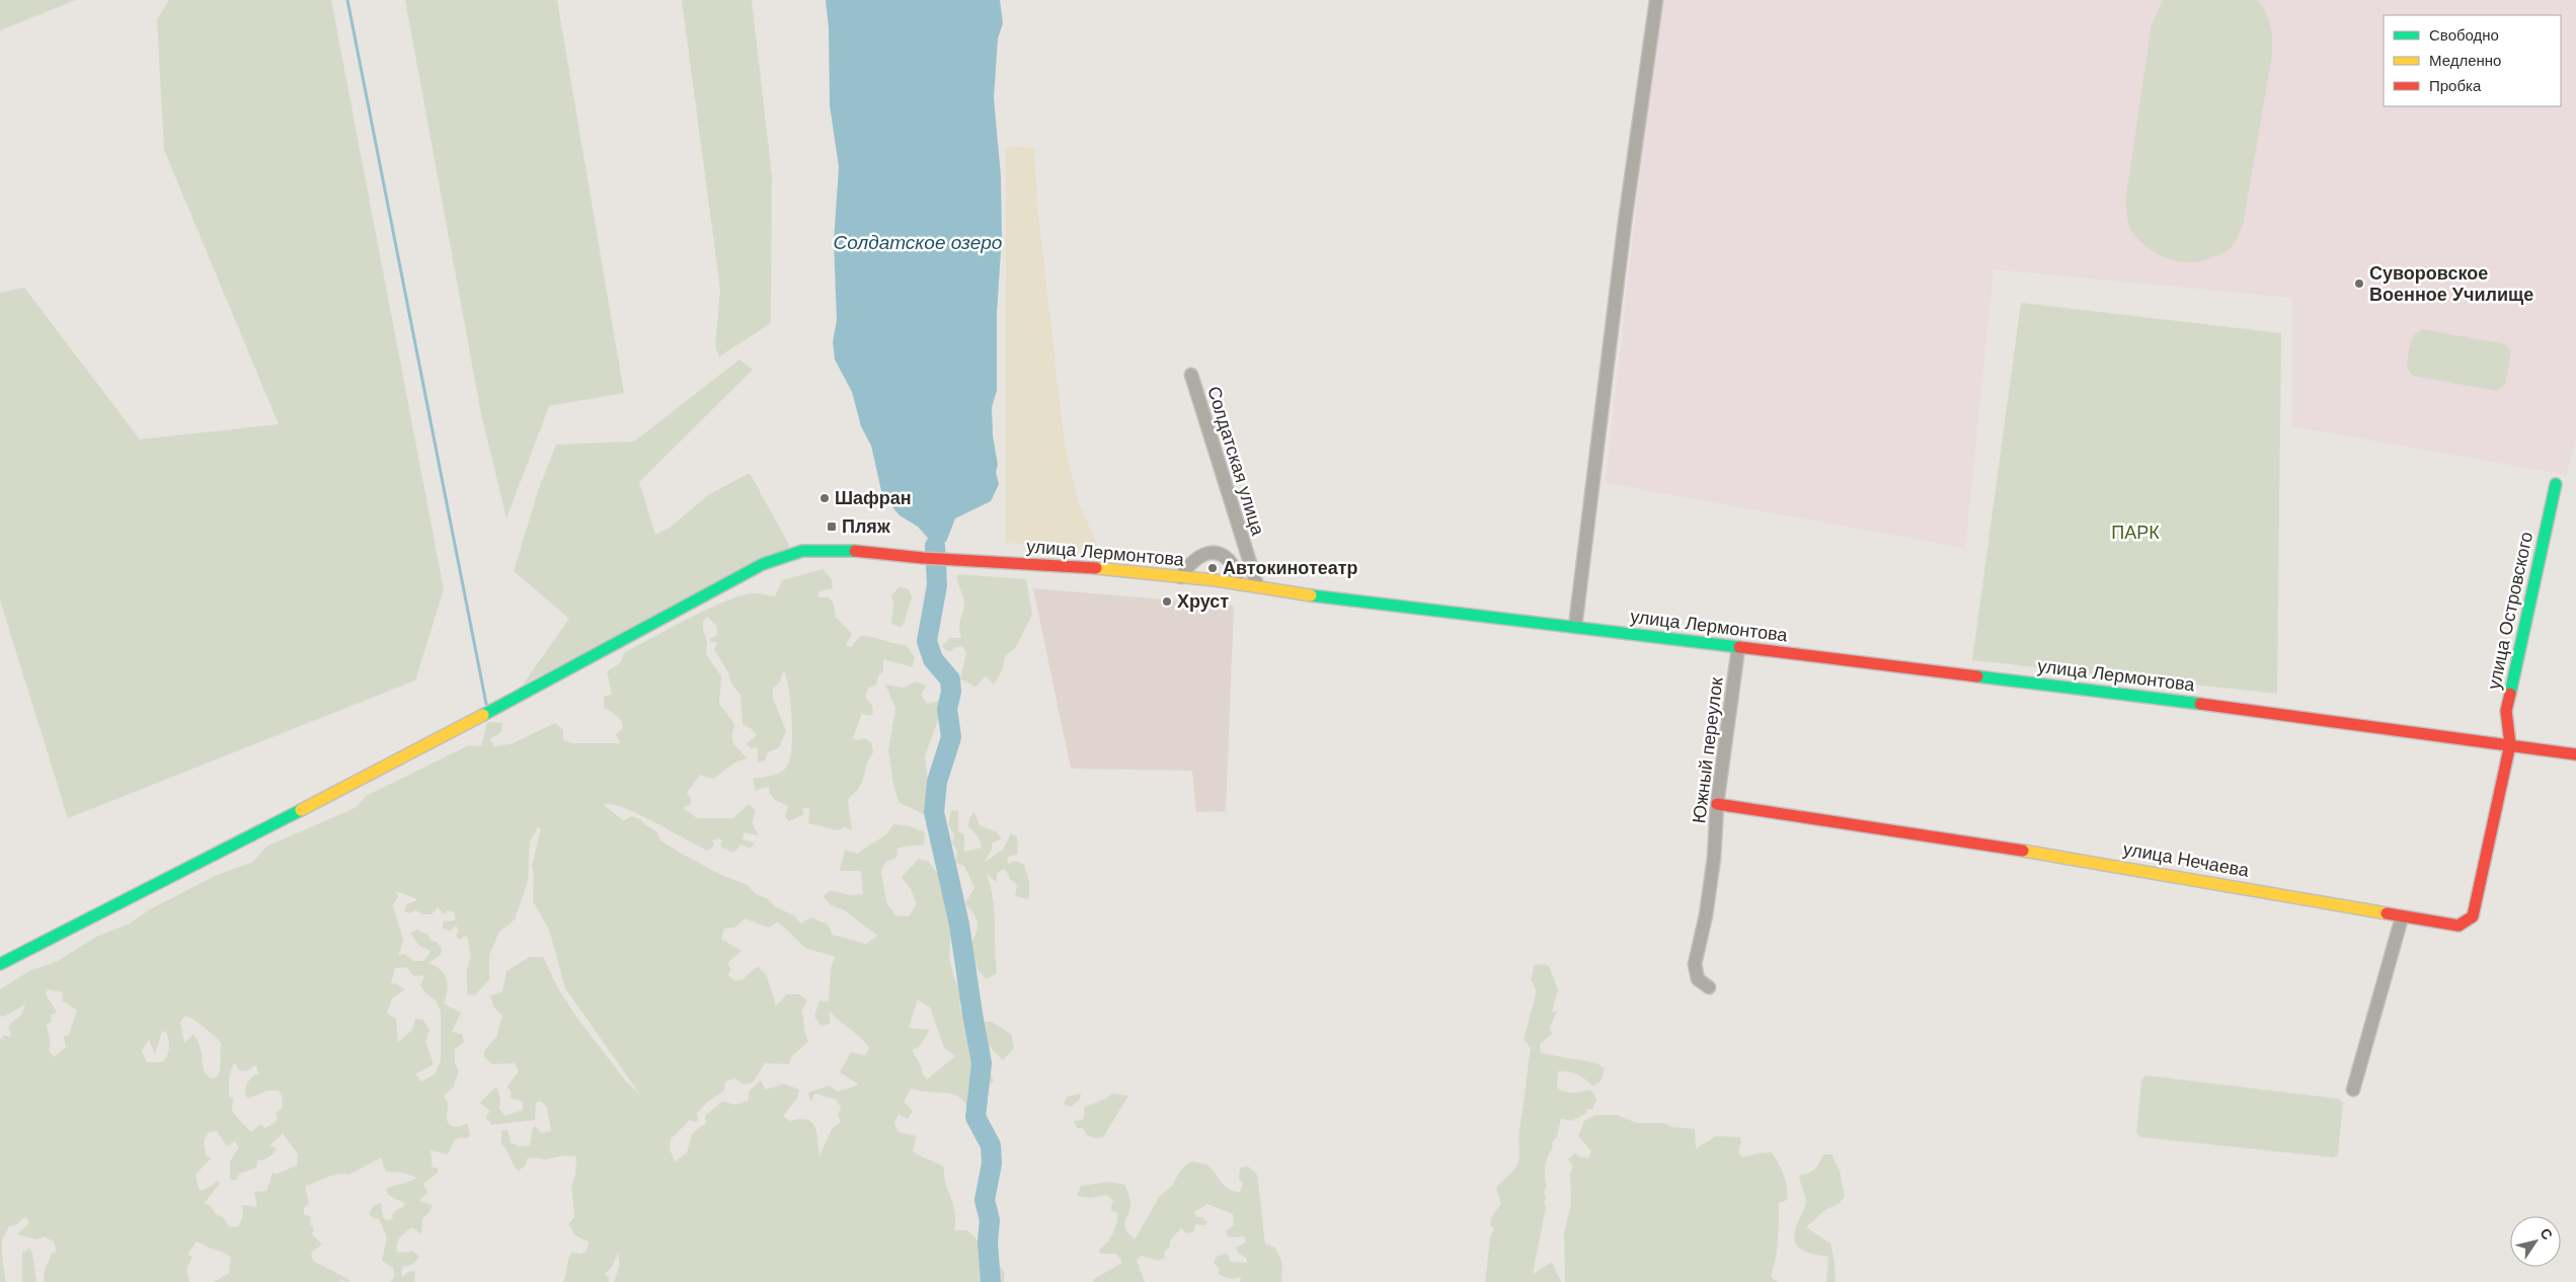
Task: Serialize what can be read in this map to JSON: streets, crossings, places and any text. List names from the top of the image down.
{
  "streets": {
    "main road": ["улица Лермонтова", "улица Островского", "улица Нечаева"],
    "street": ["Солдатская улица", "Южный переулок"]
  },
  "crossings": [
    ["Солдатская улица", "улица Лермонтова"],
    ["улица Лермонтова", "улица Островского"],
    ["улица Лермонтова", "Южный переулок"],
    ["улица Лермонтова", "улица Нечаева"],
    ["улица Островского", "улица Нечаева"],
    ["Южный переулок", "улица Нечаева"]
  ],
  "water": ["Солдатское озеро"],
  "parks": ["ПАРК"],
  "places": {
    "other": [
      "Суворовское Военное Училище",
      "Шафран",
      "Автокинотеатр",
      "Хруст"
    ],
    "transit": ["Пляж"]
  },
  "legend": ["Свободно", "Медленно", "Пробка"],
  "north": "top right"
}
